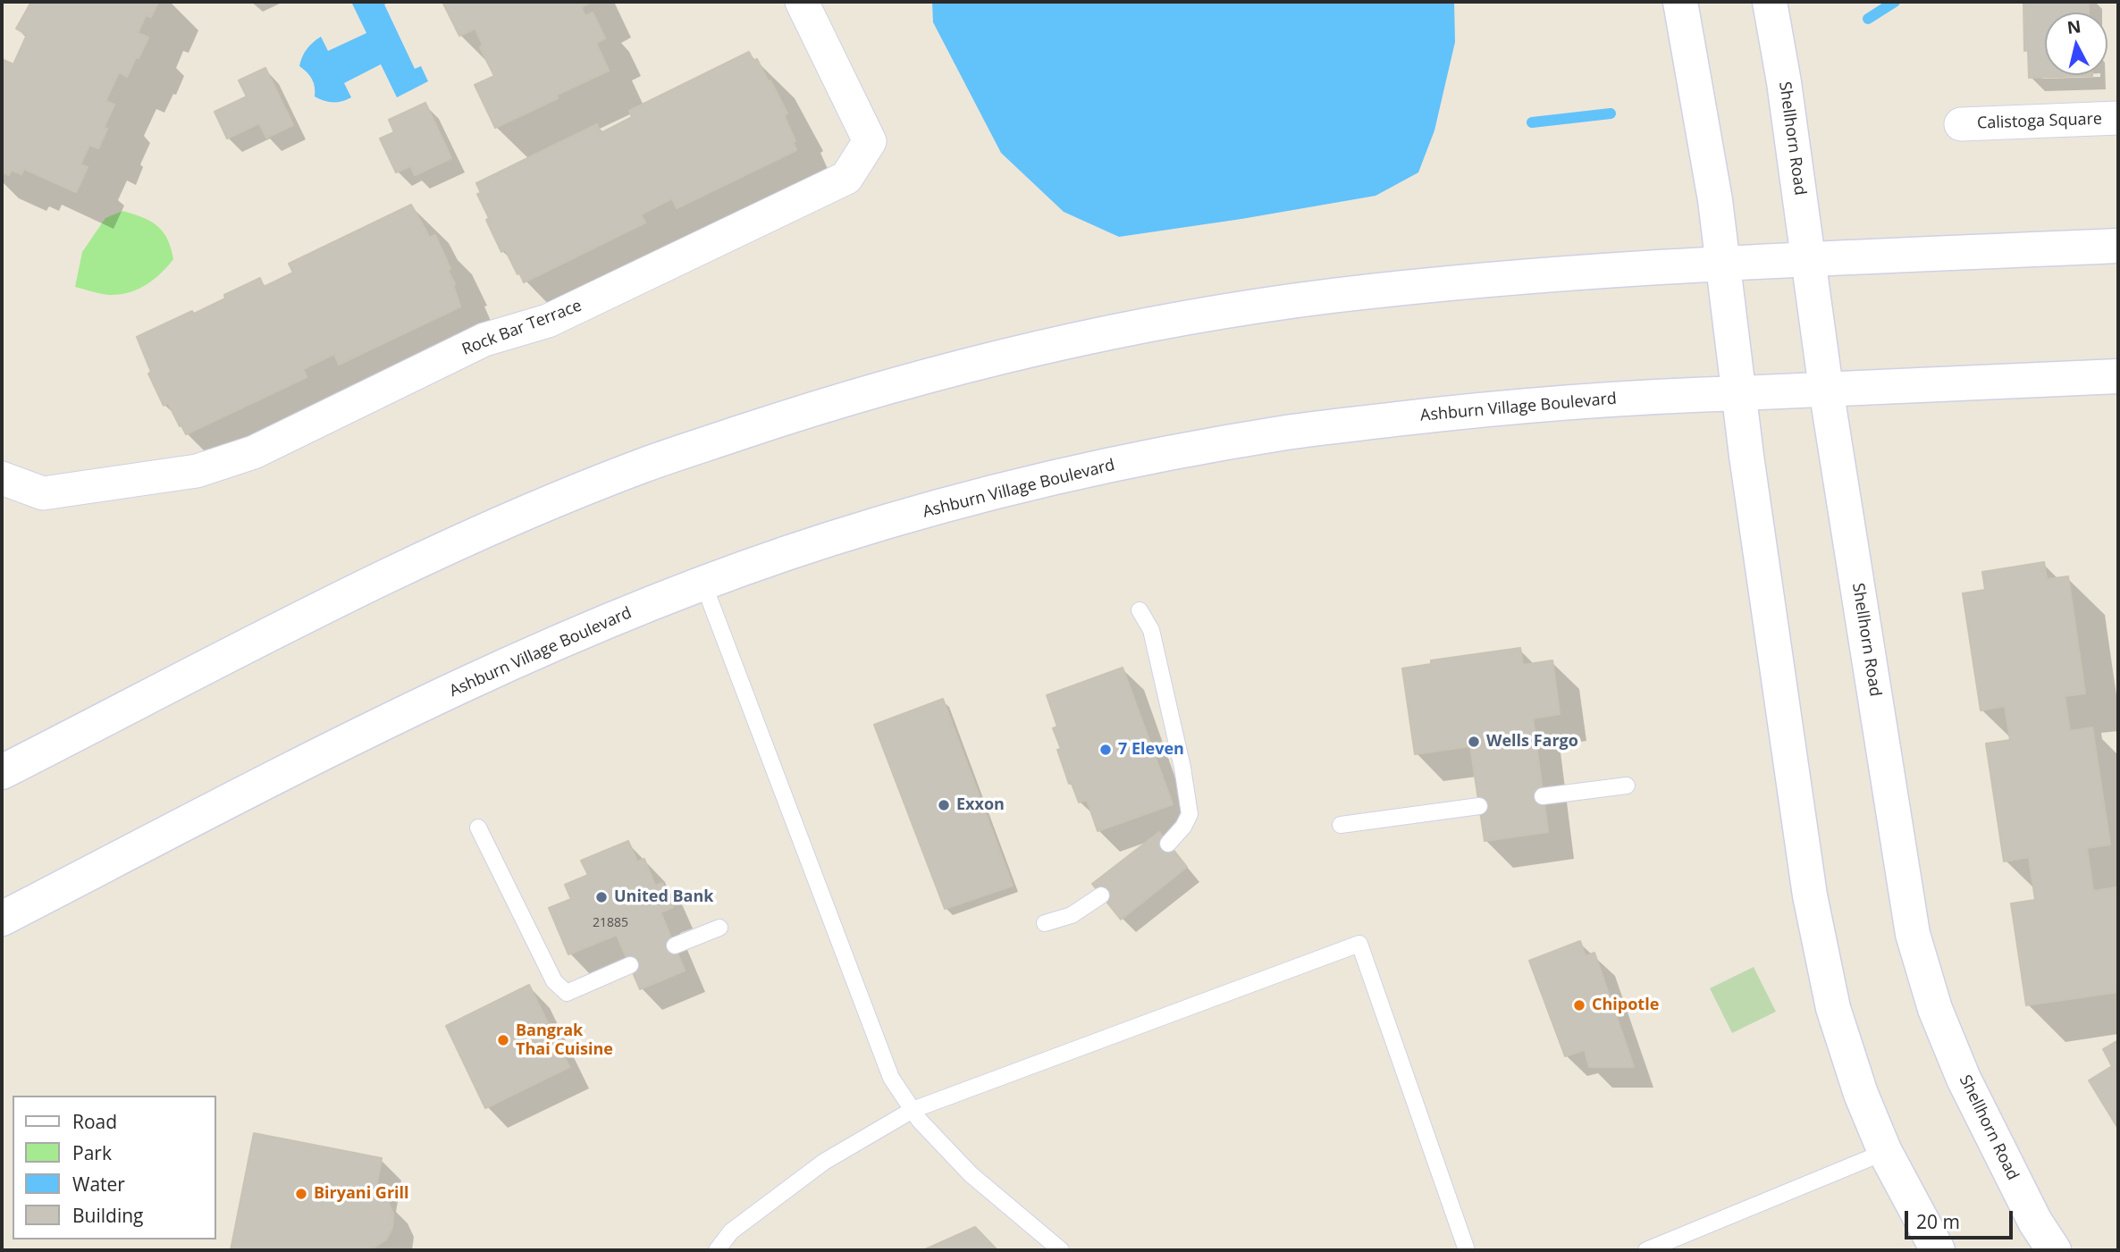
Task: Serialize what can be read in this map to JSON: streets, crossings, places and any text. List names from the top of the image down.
{
  "streets": {
    "main road": ["Shellhorn Road", "Ashburn Village Boulevard"],
    "street": ["Calistoga Square", "Rock Bar Terrace"]
  },
  "crossings": [
    ["Shellhorn Road", "Ashburn Village Boulevard"]
  ],
  "places": [
    "Wells Fargo",
    "7 Eleven",
    "Exxon",
    "United Bank",
    "Chipotle",
    "Bangrak Thai Cuisine",
    "Biryani Grill"
  ],
  "house_numbers": ["21885"],
  "legend": [
    "Road",
    "Park",
    "Water",
    "Building"
  ],
  "scale_bar": "20 m",
  "north": "top"
}
